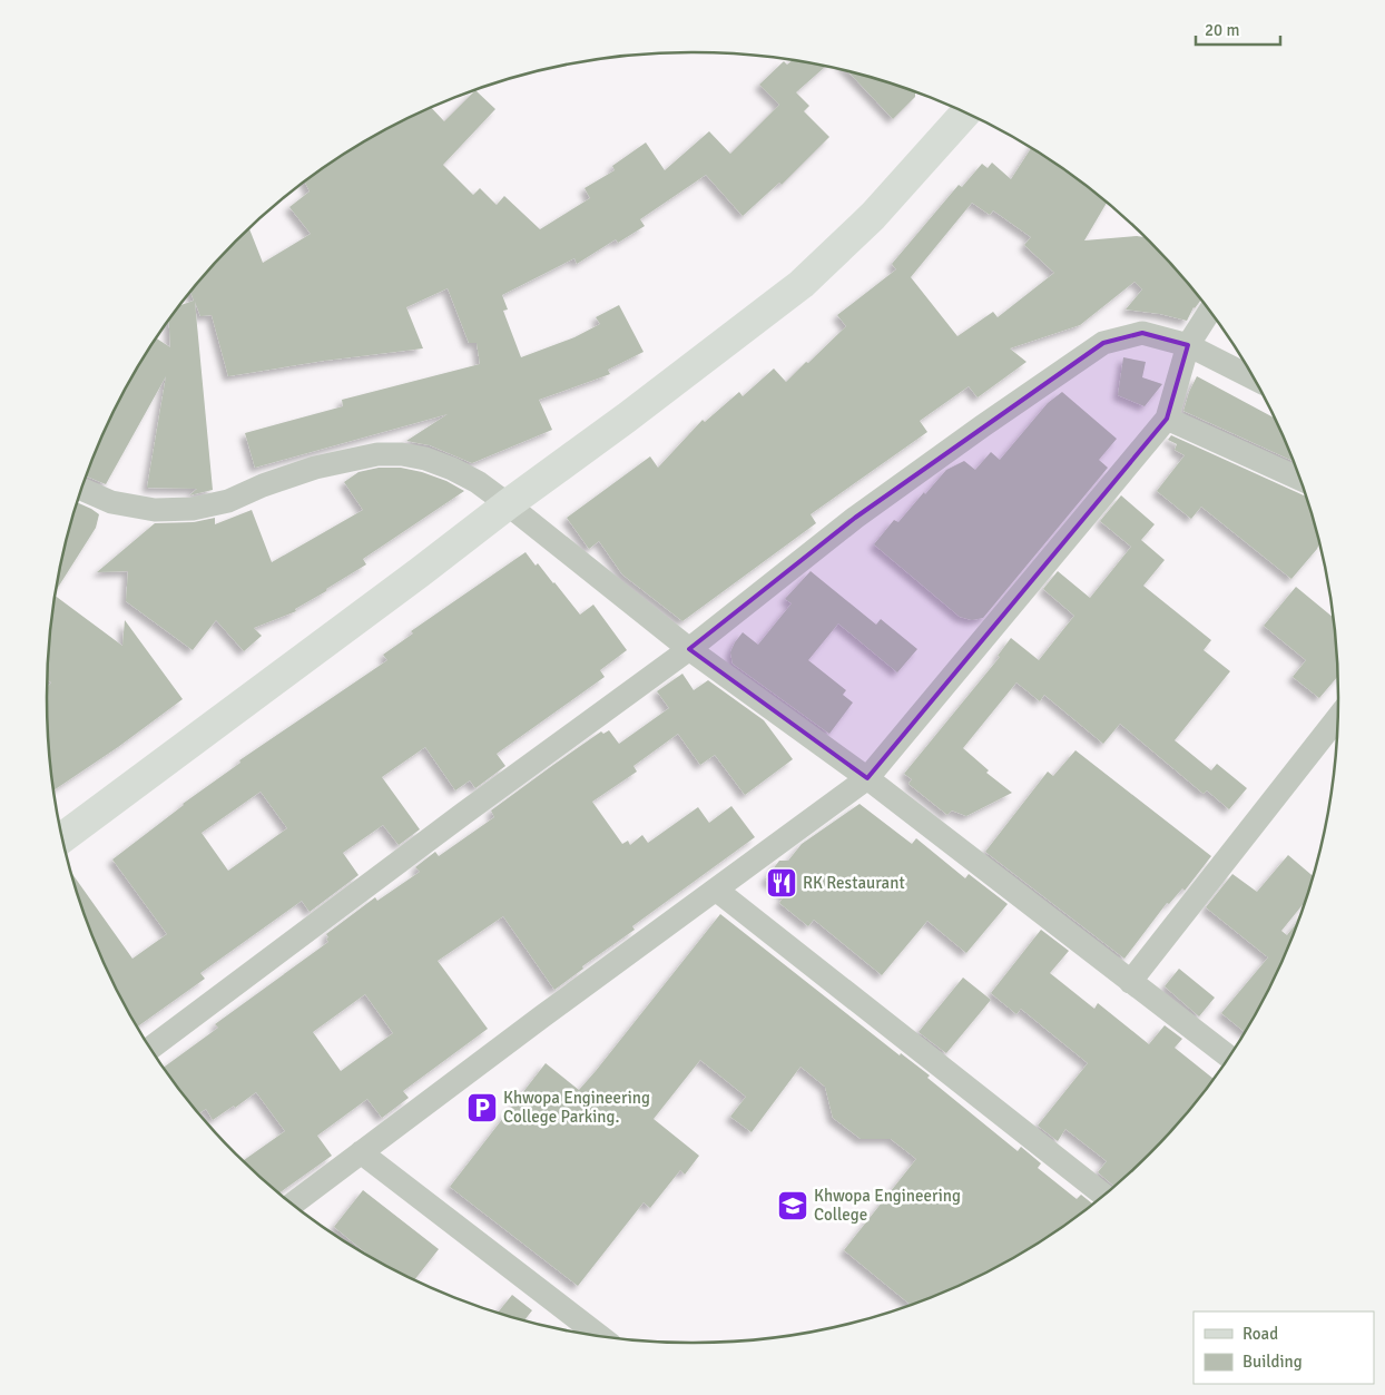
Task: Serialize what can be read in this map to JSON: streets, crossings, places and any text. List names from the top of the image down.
{
  "places": {
    "restaurant": ["RK Restaurant"],
    "parking": ["Khwopa Engineering College Parking."],
    "school or university": ["Khwopa Engineering College"]
  },
  "legend": ["Road", "Building"],
  "scale_bar": "20 m"
}
